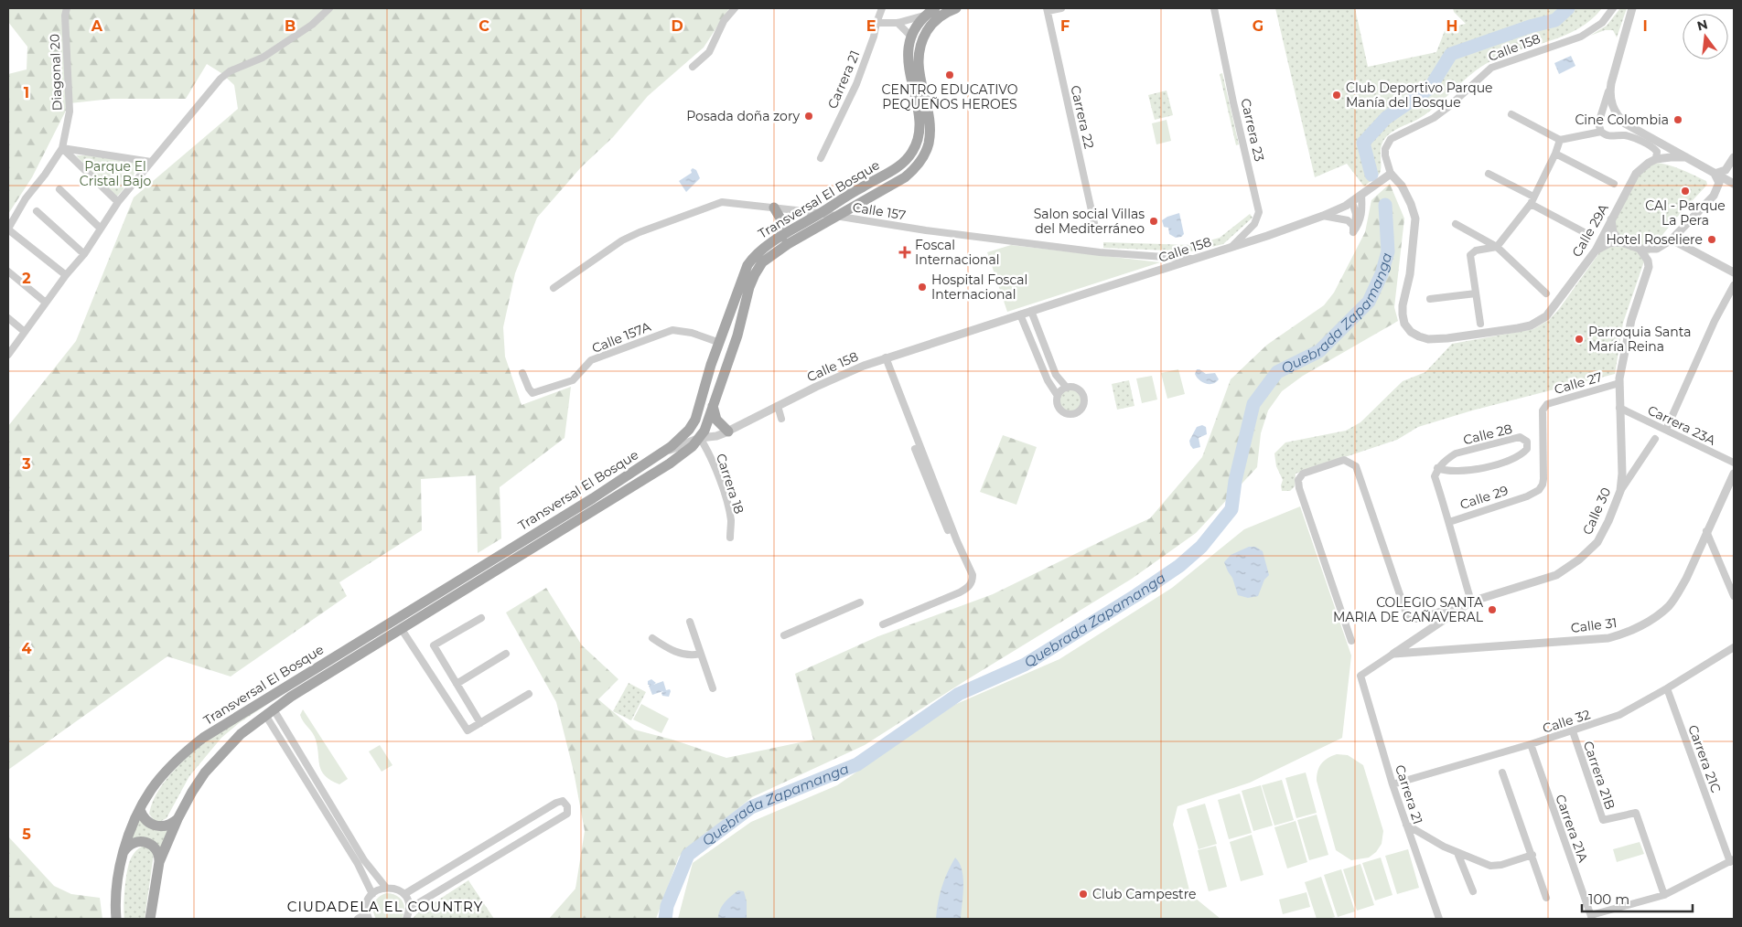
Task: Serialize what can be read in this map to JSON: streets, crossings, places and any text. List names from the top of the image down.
{
  "streets": {
    "main road": ["Transversal El Bosque"],
    "street": [
      "Calle 158",
      "Diagonal 20",
      "Carrera 21",
      "Carrera 22",
      "Carrera 23",
      "Calle 157",
      "Calle 29A",
      "Calle 157A",
      "Calle 27",
      "Carrera 23A",
      "Calle 28",
      "Carrera 18",
      "Calle 29",
      "Calle 30",
      "Calle 31",
      "Calle 32",
      "Carrera 21C",
      "Carrera 21B",
      "Carrera 21A"
    ]
  },
  "crossings": [
    ["Calle 158", "Carrera 23"],
    ["Calle 158", "Transversal El Bosque"],
    ["Calle 158", "Calle 157"],
    ["Calle 158", "Calle 29A"],
    ["Calle 158", "Carrera 18"],
    ["Carrera 21", "Calle 30"],
    ["Carrera 21", "Calle 32"],
    ["Transversal El Bosque", "Calle 157"],
    ["Transversal El Bosque", "Calle 157A"],
    ["Transversal El Bosque", "Carrera 18"],
    ["Calle 29A", "Calle 30"],
    ["Calle 27", "Calle 29"],
    ["Calle 27", "Calle 30"],
    ["Carrera 23A", "Calle 30"],
    ["Calle 29", "Calle 30"],
    ["Calle 30", "Calle 31"],
    ["Calle 32", "Carrera 21C"],
    ["Calle 32", "Carrera 21B"],
    ["Calle 32", "Carrera 21A"]
  ],
  "districts": ["CIUDADELA EL COUNTRY"],
  "water": ["Quebrada Zapamanga"],
  "parks": ["Parque El Cristal Bajo"],
  "places": {
    "other": [
      "CENTRO EDUCATIVO PEQUEÑOS HEROES",
      "Club Deportivo Parque Manía del Bosque",
      "Posada doña zory",
      "Cine Colombia",
      "CAI - Parque La Pera",
      "Salon social Villas del Mediterráneo",
      "Hotel Roseliere",
      "Hospital Foscal Internacional",
      "Parroquia Santa María Reina",
      "COLEGIO SANTA MARIA DE CAÑAVERAL",
      "Club Campestre"
    ],
    "health": ["Foscal Internacional"]
  },
  "scale_bar": "100 m",
  "north": "top",
  "grid": {
    "columns": [
      "A",
      "B",
      "C",
      "D",
      "E",
      "F",
      "G",
      "H",
      "I"
    ],
    "rows": [
      "1",
      "2",
      "3",
      "4",
      "5"
    ]
  }
}
